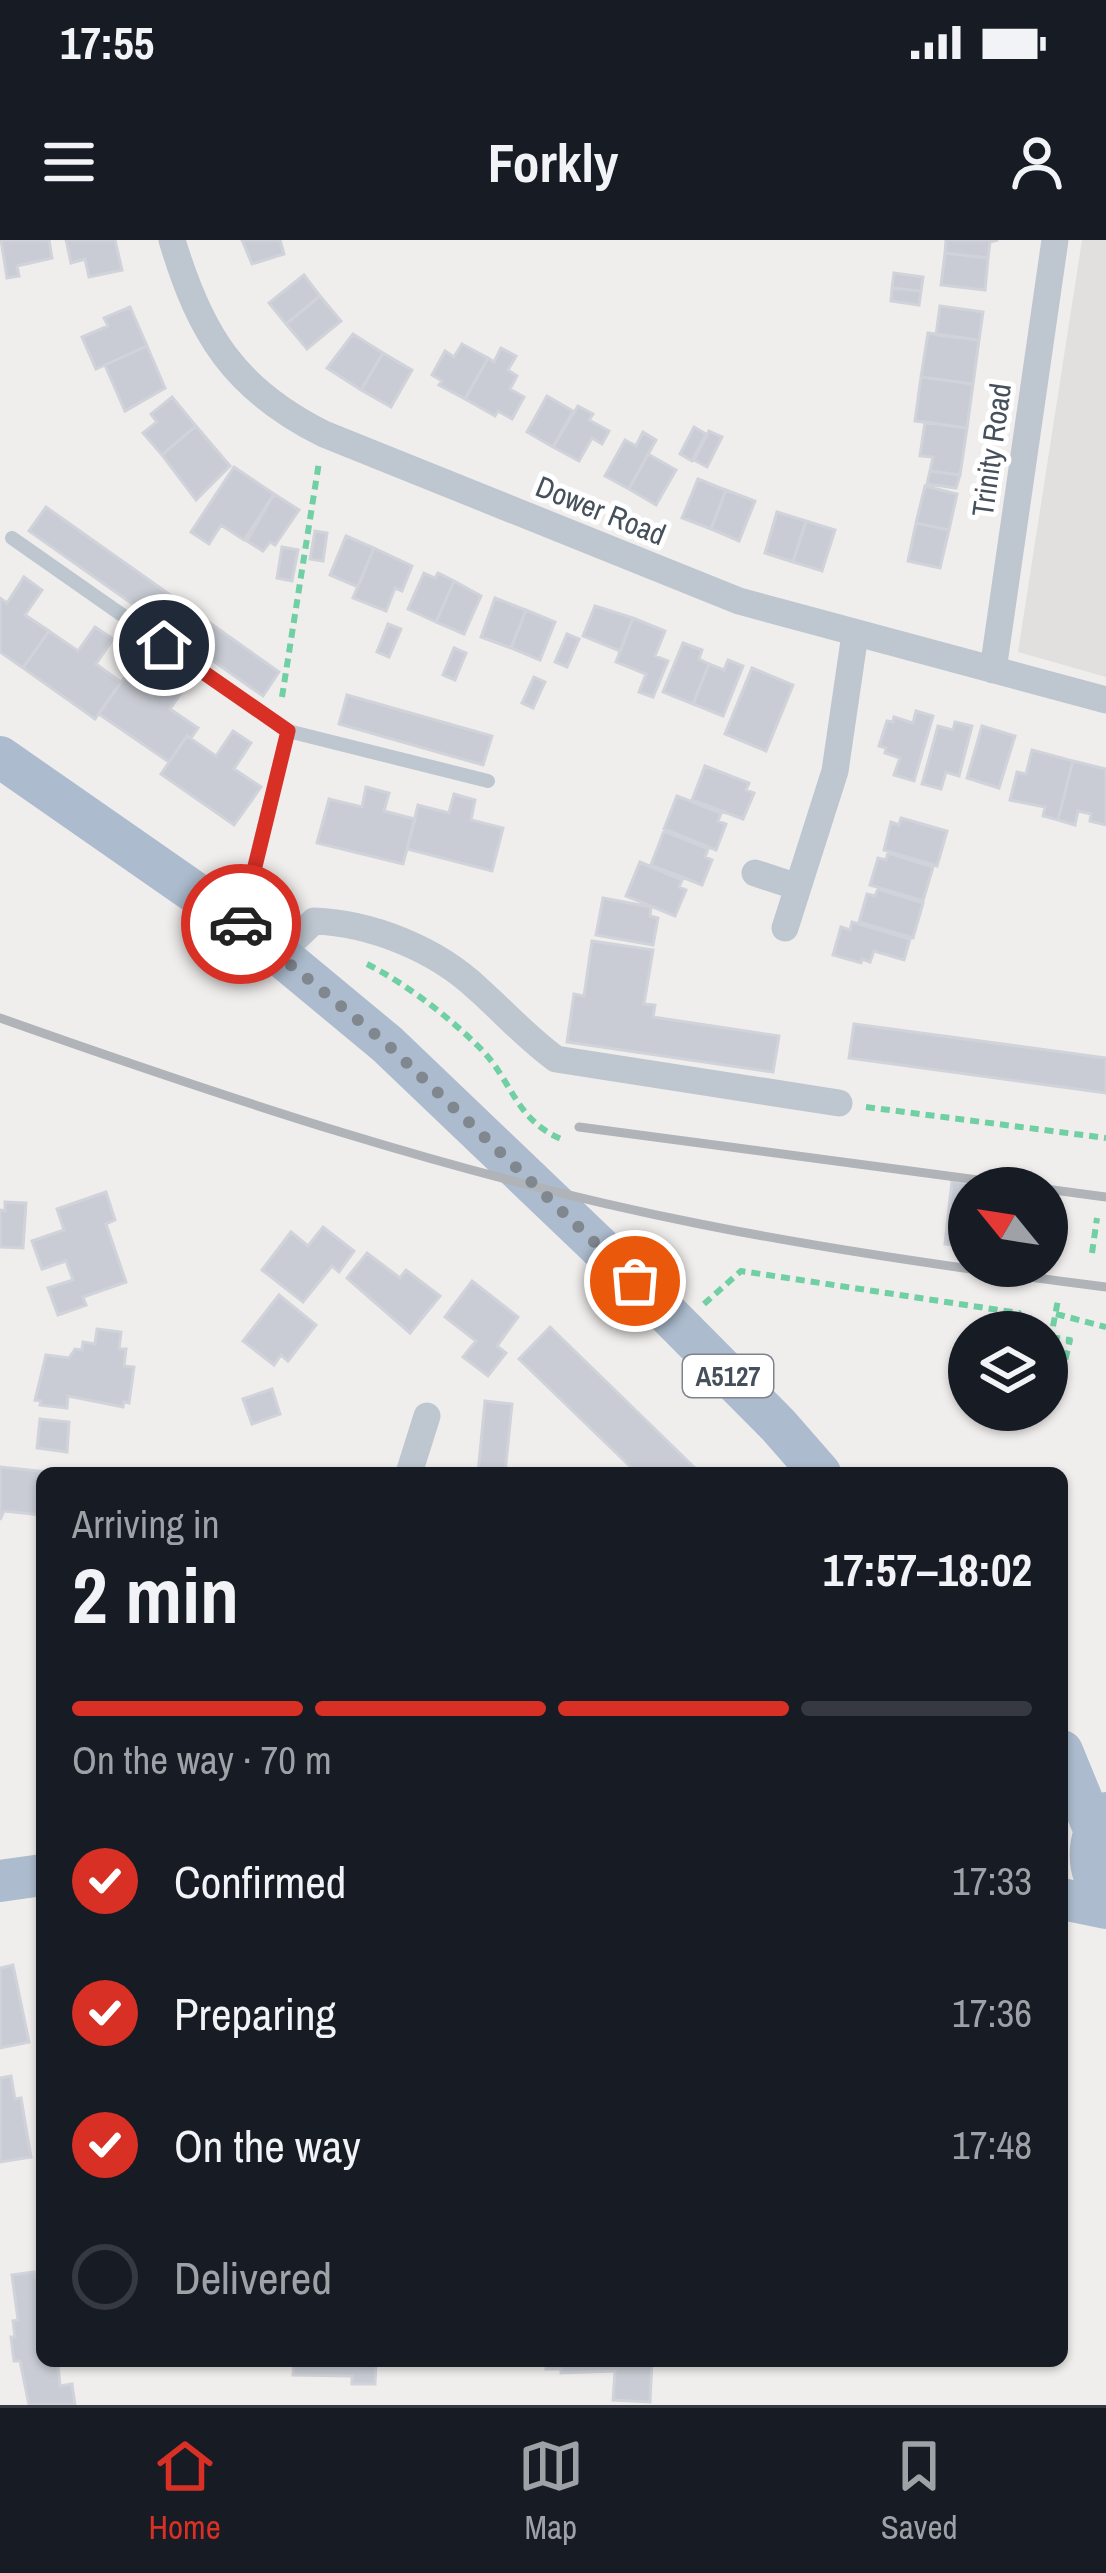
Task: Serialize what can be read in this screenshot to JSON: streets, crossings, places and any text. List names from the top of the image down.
{
  "streets": {
    "main road": ["A5127"],
    "street": ["Trinity Road", "Dower Road"]
  },
  "crossings": [
    ["Trinity Road", "Dower Road"]
  ],
  "north": "top left",
  "page": {
    "status": "17:55",
    "header": "Forkly",
    "heading": ["2 min", "Arriving in", "17:57–18:02"],
    "bar": "On the way · 70 m",
    "list": [
      ["Confirmed", "17:33"],
      ["Preparing", "17:36"],
      ["On the way", "17:48"],
      "Delivered"
    ],
    "tabs": ["Home", "Map", "Saved"]
  }
}
